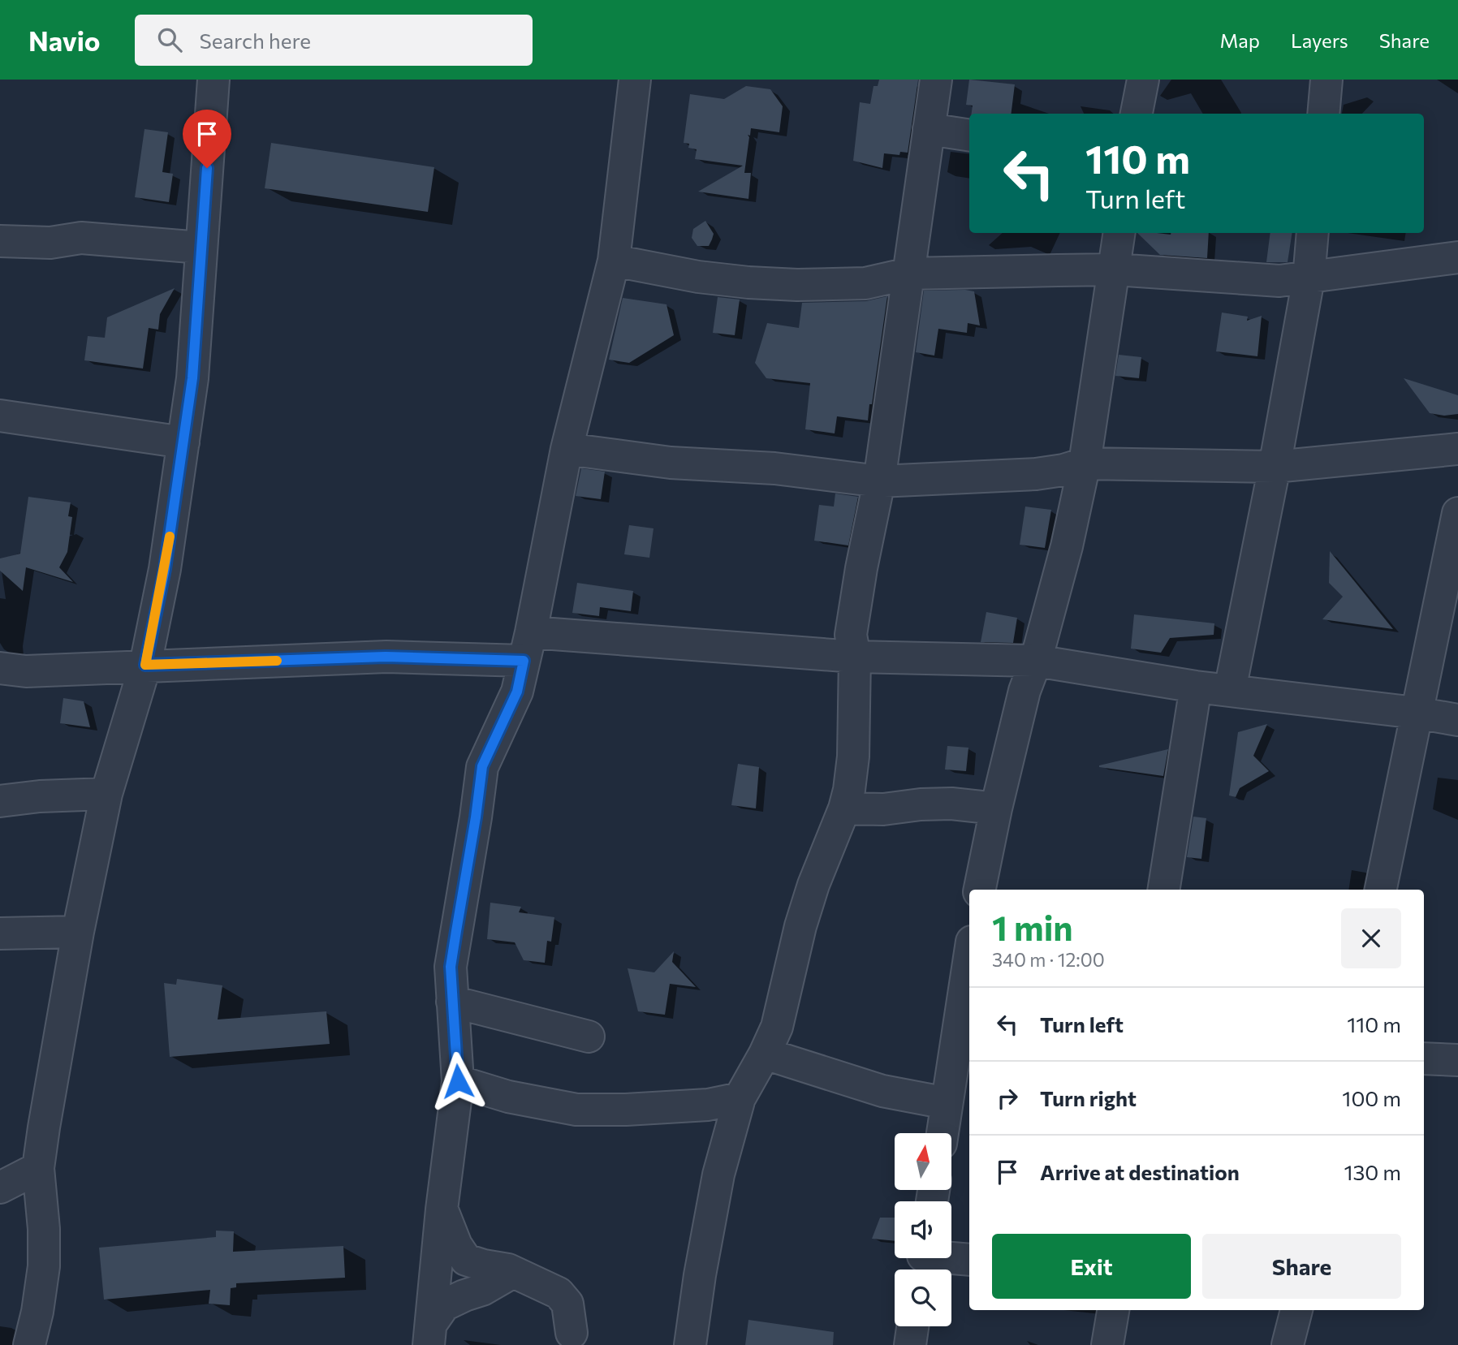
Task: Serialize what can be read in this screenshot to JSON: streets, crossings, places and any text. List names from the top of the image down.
{
  "north": "top",
  "page": {
    "header": "Navio",
    "search": "Search here",
    "nav": ["Map", "Layers", "Share"],
    "turn": ["110 m", "Turn left"],
    "heading": ["1 min", "340 m · 12:00"],
    "list": [
      {
        "name": "Turn left",
        "value": "110 m"
      },
      {
        "name": "Turn right",
        "value": "100 m"
      },
      {
        "name": "Arrive at destination",
        "value": "130 m"
      }
    ],
    "buttons": ["Exit", "Share"]
  }
}
